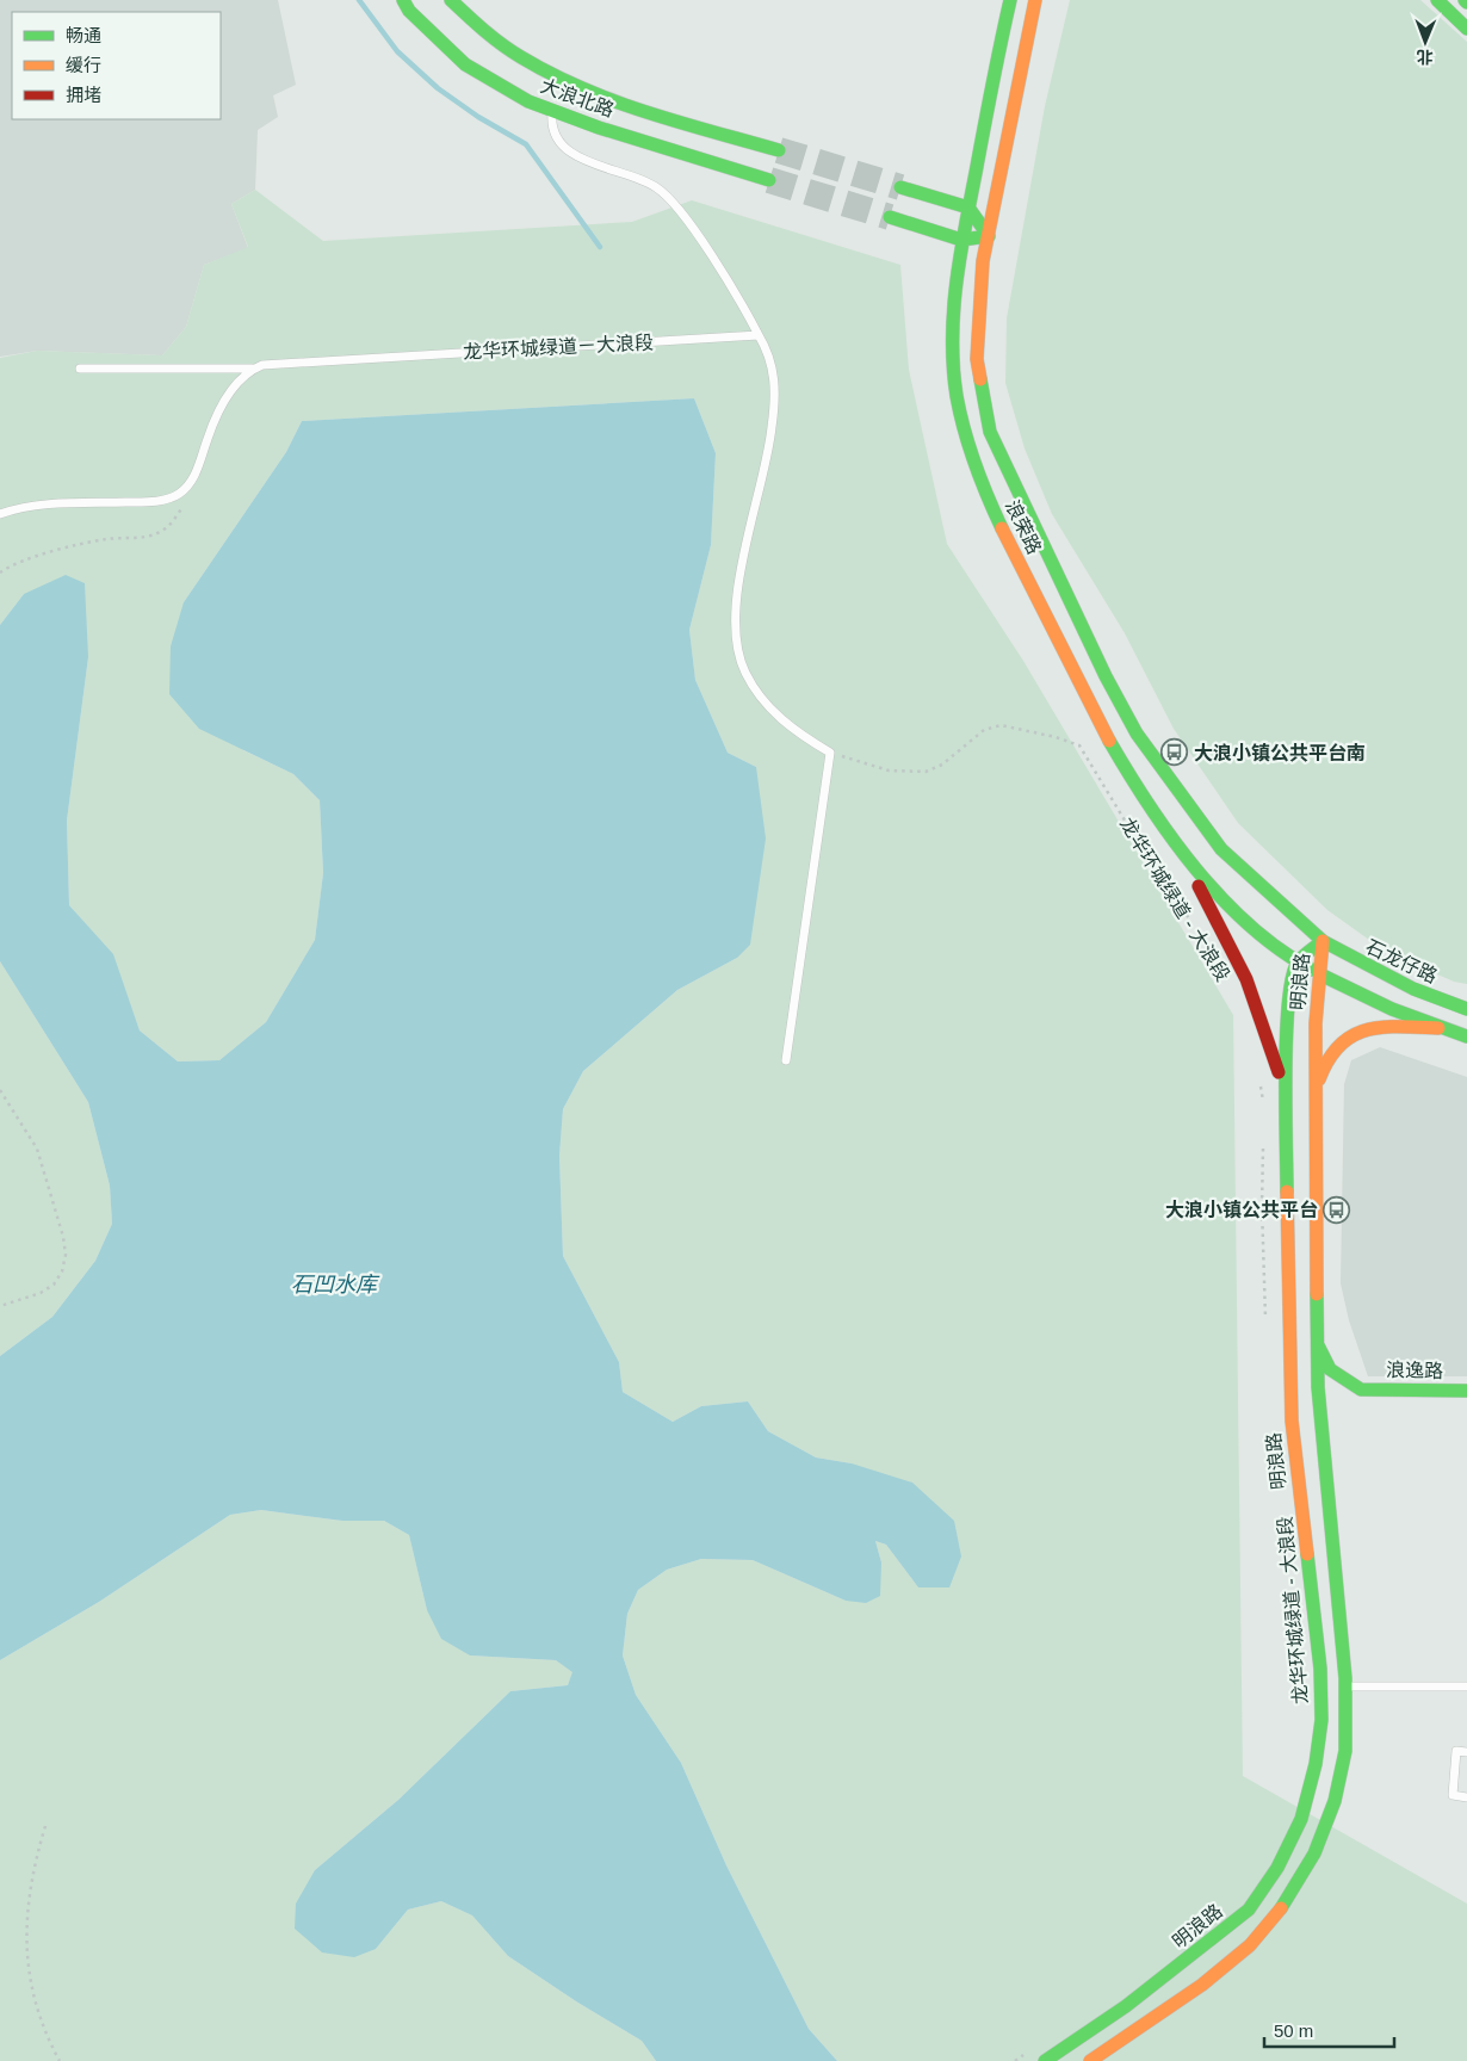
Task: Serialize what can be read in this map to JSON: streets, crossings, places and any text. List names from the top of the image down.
{
  "streets": {
    "main road": [
      "大浪北路",
      "浪荣路",
      "石龙仔路",
      "明浪路",
      "浪逸路"
    ],
    "lane": ["龙华环城绿道－大浪段"],
    "path": ["龙华环城绿道 - 大浪段"]
  },
  "crossings": [
    ["浪荣路", "石龙仔路"],
    ["浪荣路", "明浪路"],
    ["石龙仔路", "明浪路"]
  ],
  "water": ["石凹水库"],
  "places": {
    "bus stop": ["大浪小镇公共平台南", "大浪小镇公共平台"]
  },
  "legend": ["畅通", "缓行", "拥堵"],
  "scale_bar": "50 m",
  "north": "bottom"
}
